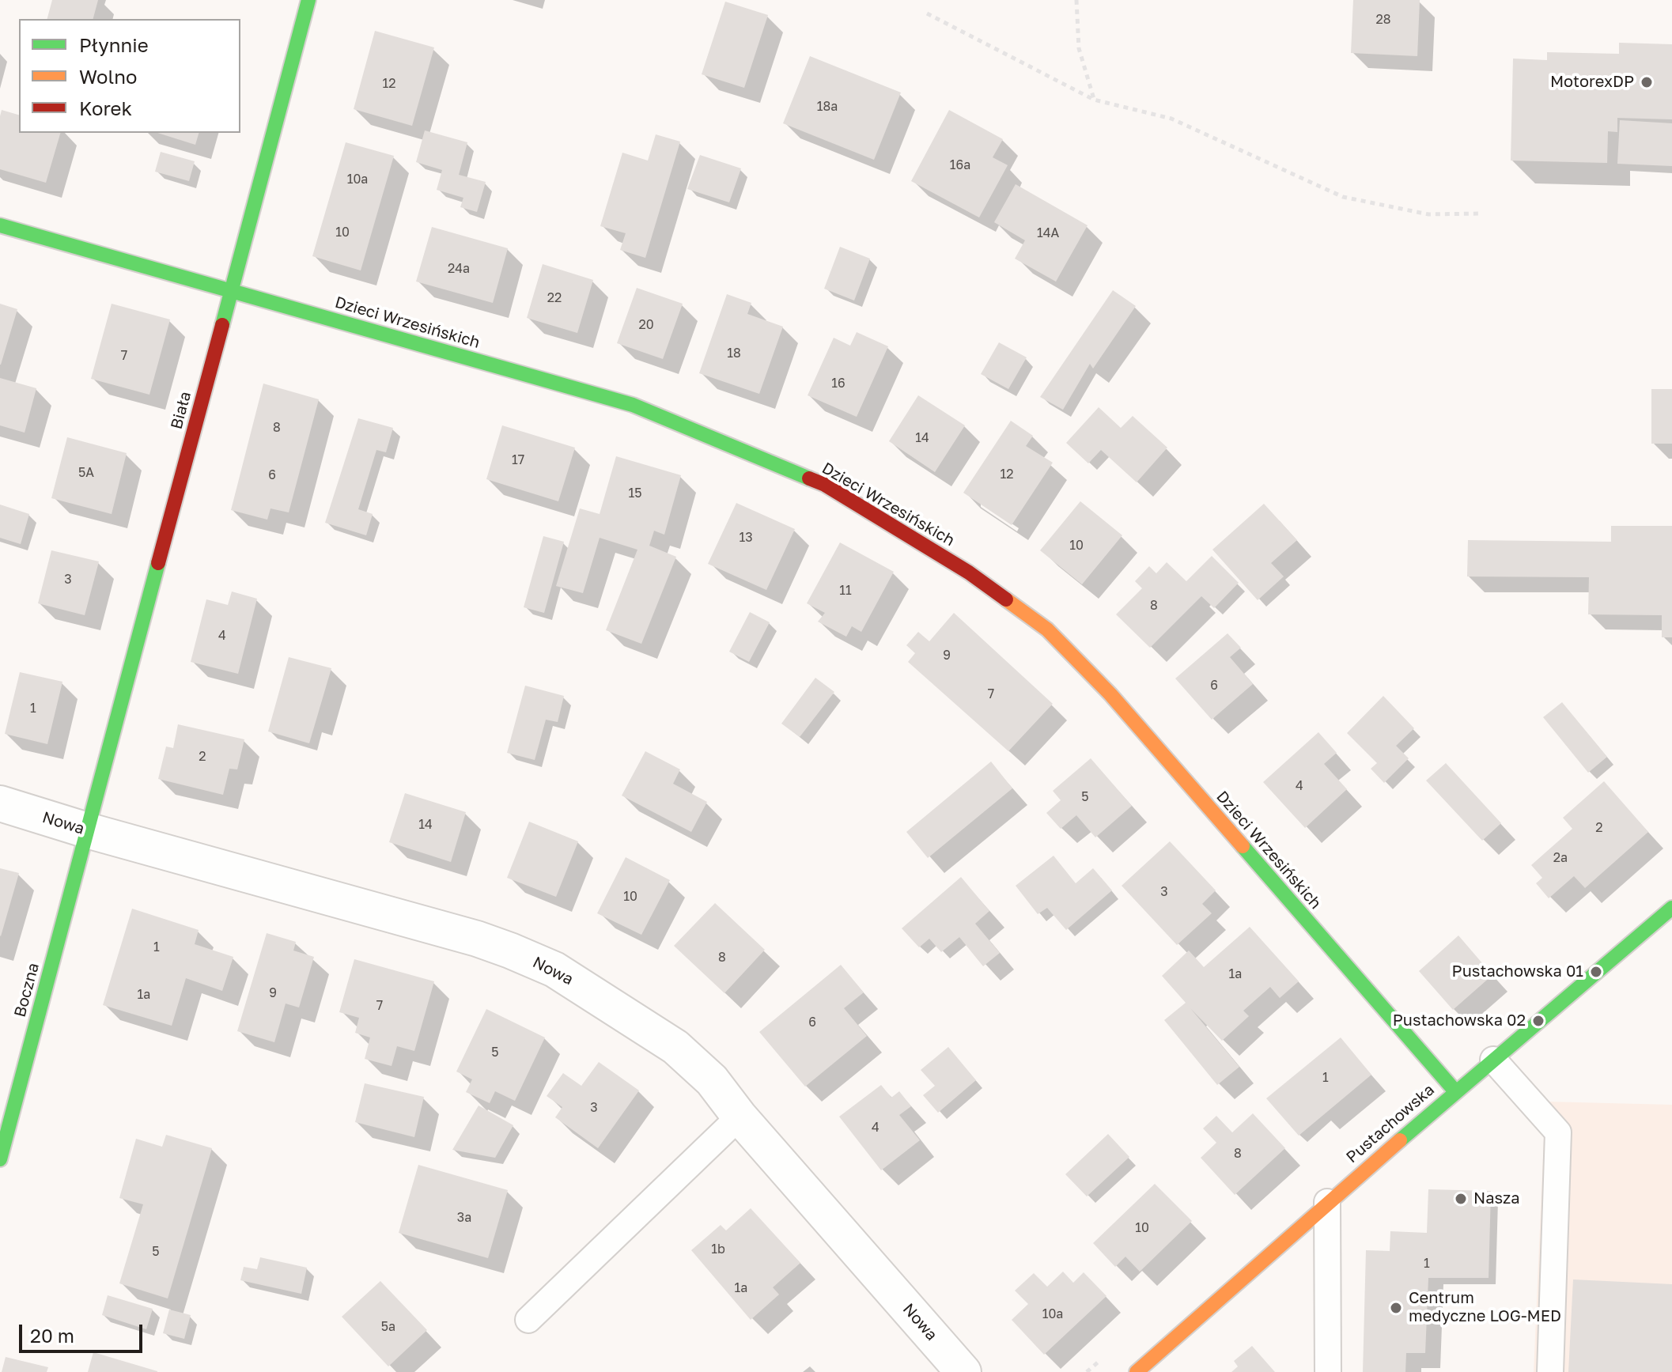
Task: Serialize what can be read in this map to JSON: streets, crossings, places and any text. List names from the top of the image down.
{
  "streets": {
    "street": [
      "Dzieci Wrzesińskich",
      "Biała",
      "Nowa",
      "Boczna",
      "Pustachowska"
    ]
  },
  "crossings": [
    ["Dzieci Wrzesińskich", "Biała"],
    ["Dzieci Wrzesińskich", "Pustachowska"],
    ["Biała", "Nowa"],
    ["Biała", "Boczna"],
    ["Nowa", "Boczna"]
  ],
  "places": [
    "MotorexDP",
    "Pustachowska 01",
    "Pustachowska 02",
    "Nasza",
    "Centrum medyczne LOG-MED"
  ],
  "house_numbers": [
    "28",
    "12",
    "18a",
    "16a",
    "10a",
    "10",
    "14A",
    "24a",
    "22",
    "20",
    "18",
    "7",
    "16",
    "8",
    "14",
    "17",
    "5A",
    "12",
    "6",
    "15",
    "13",
    "10",
    "3",
    "11",
    "8",
    "4",
    "9",
    "6",
    "7",
    "1",
    "2",
    "4",
    "5",
    "14",
    "2",
    "2a",
    "3",
    "10",
    "1",
    "8",
    "1a",
    "9",
    "1a",
    "7",
    "6",
    "5",
    "1",
    "3",
    "4",
    "8",
    "3a",
    "10",
    "1b",
    "5",
    "1",
    "1a",
    "10a",
    "5a"
  ],
  "legend": ["Płynnie", "Wolno", "Korek"],
  "scale_bar": "20 m"
}
